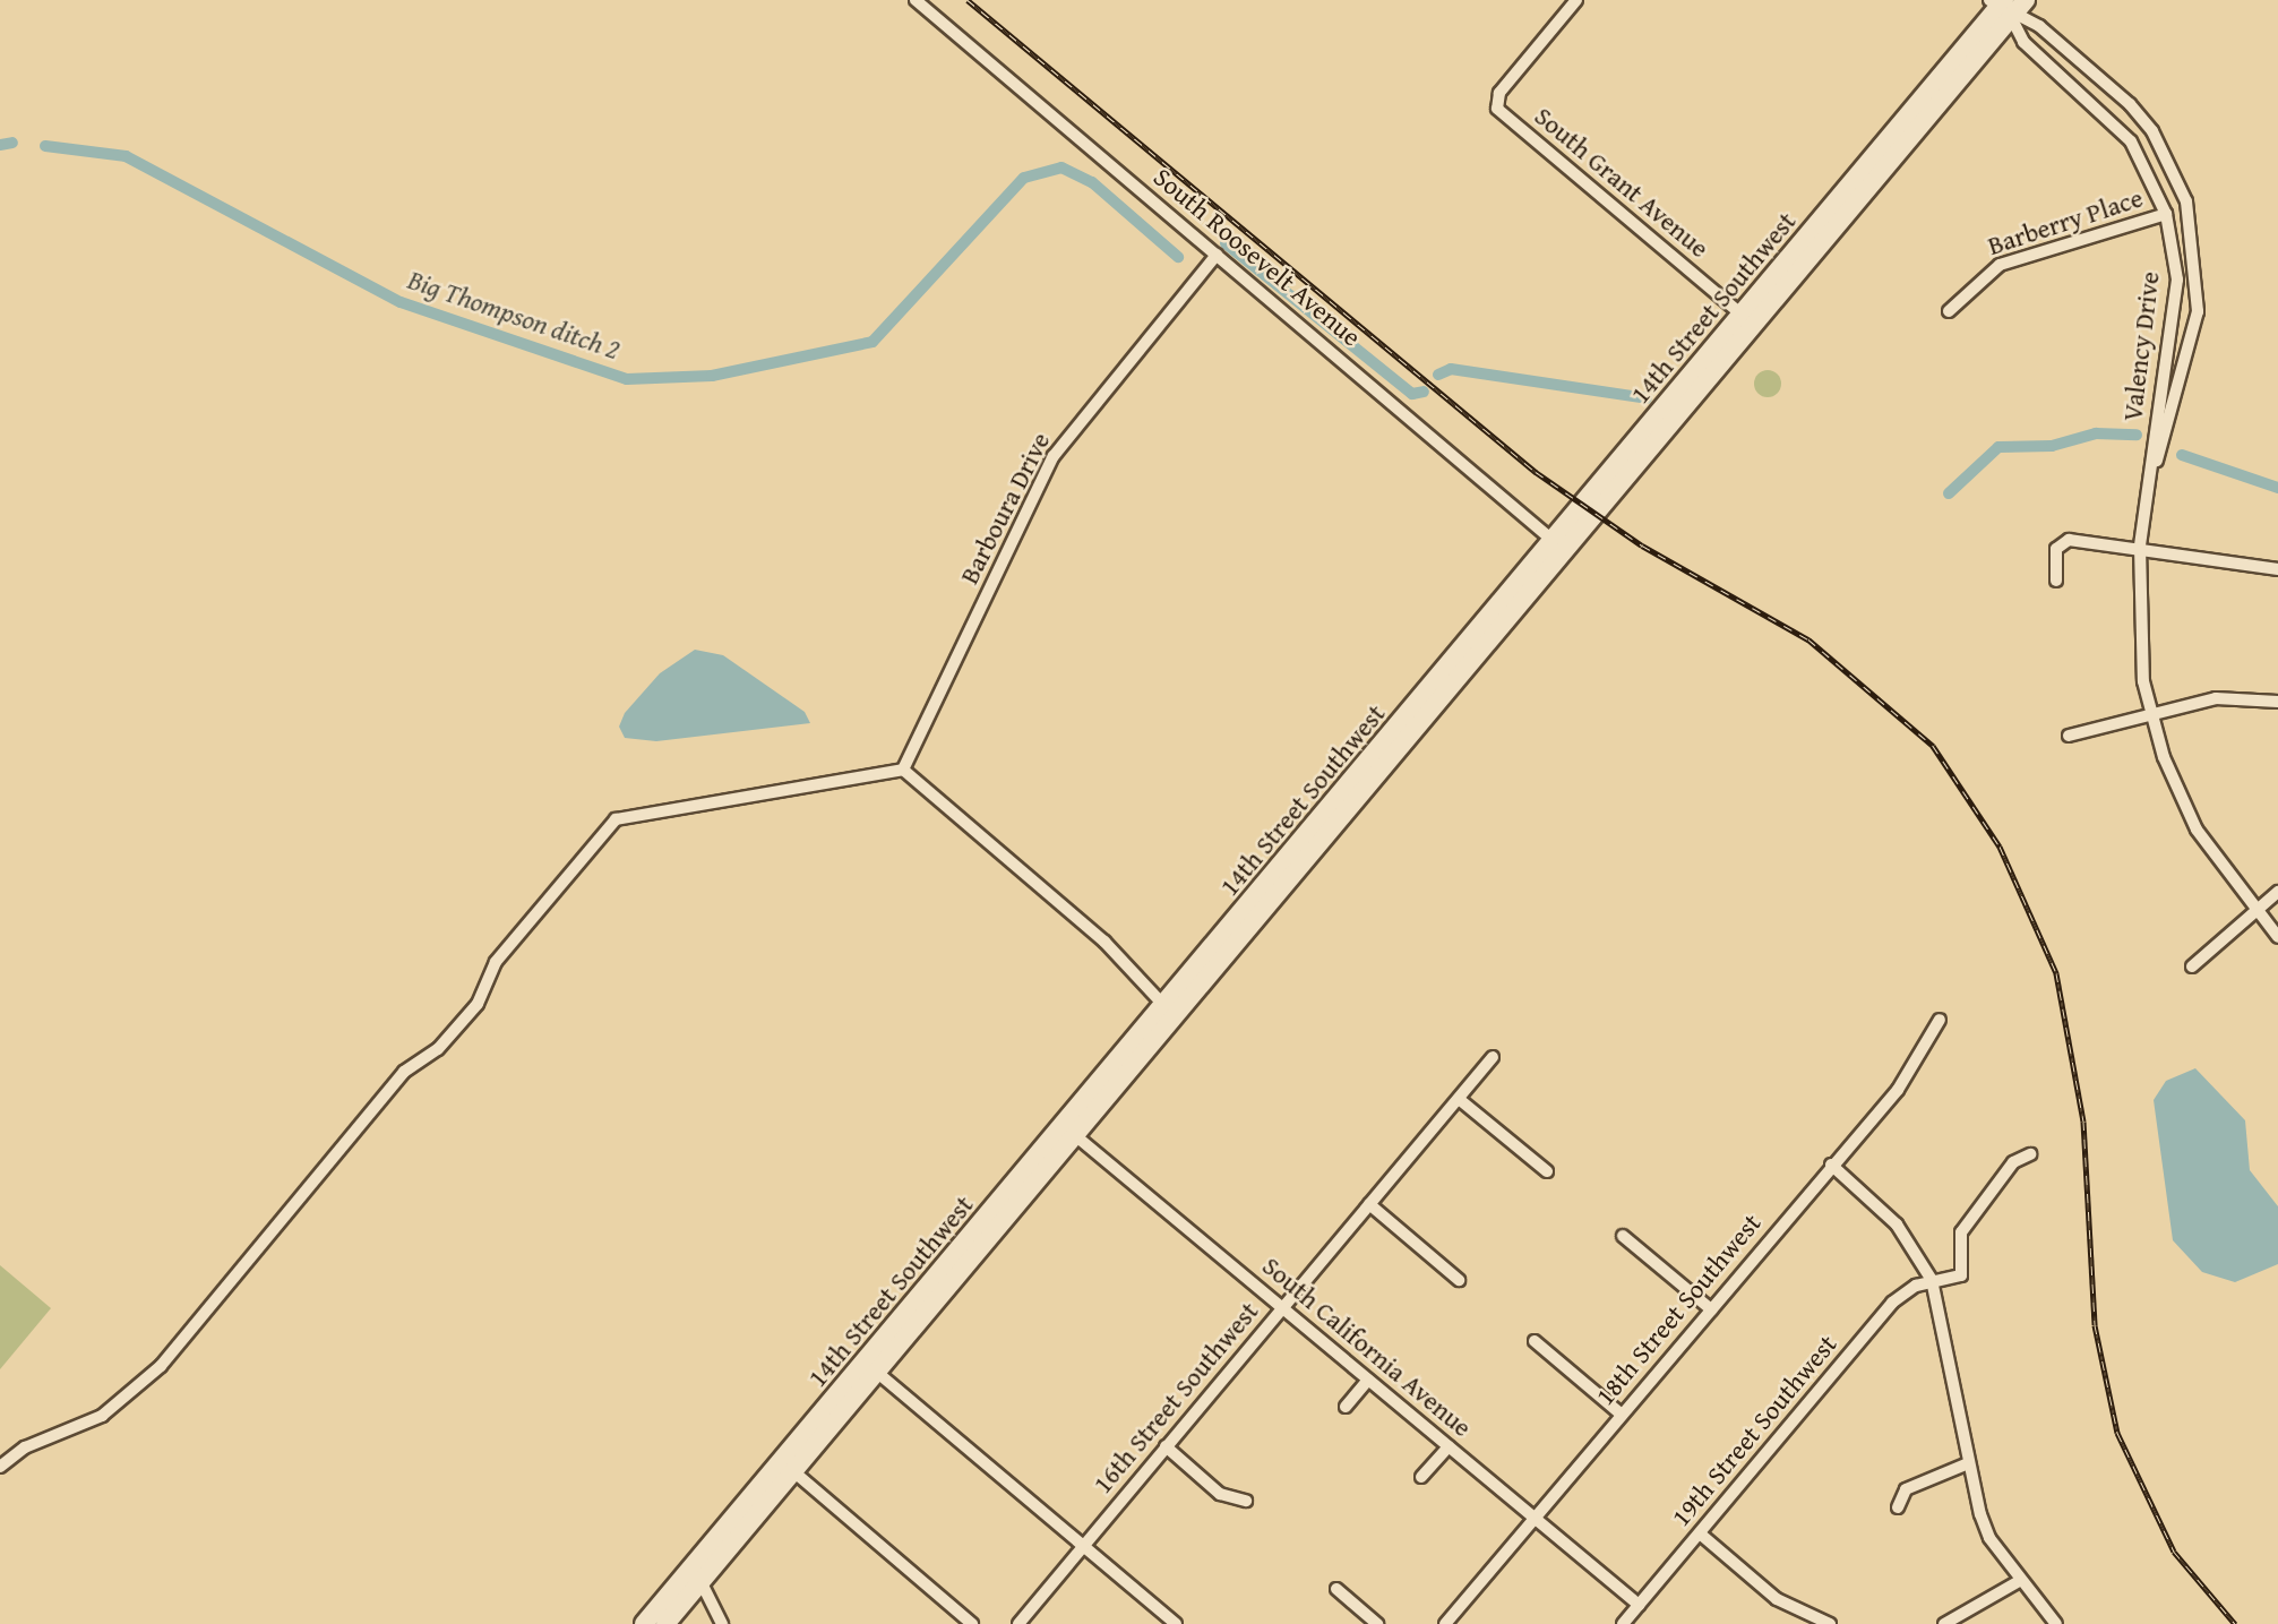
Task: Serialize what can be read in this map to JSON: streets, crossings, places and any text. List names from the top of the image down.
{
  "streets": {
    "main road": ["14th Street Southwest"],
    "street": [
      "South Grant Avenue",
      "Barberry Place",
      "South Roosevelt Avenue",
      "Valency Drive",
      "Barboura Drive",
      "18th Street Southwest",
      "South California Avenue",
      "16th Street Southwest",
      "19th Street Southwest"
    ]
  },
  "crossings": [
    ["South Grant Avenue", "14th Street Southwest"],
    ["Barberry Place", "Valency Drive"],
    ["South Roosevelt Avenue", "14th Street Southwest"],
    ["South Roosevelt Avenue", "Barboura Drive"],
    ["14th Street Southwest", "Valency Drive"],
    ["14th Street Southwest", "South California Avenue"],
    ["18th Street Southwest", "South California Avenue"],
    ["South California Avenue", "16th Street Southwest"],
    ["South California Avenue", "19th Street Southwest"]
  ],
  "water": ["Big Thompson ditch 2"]
}
